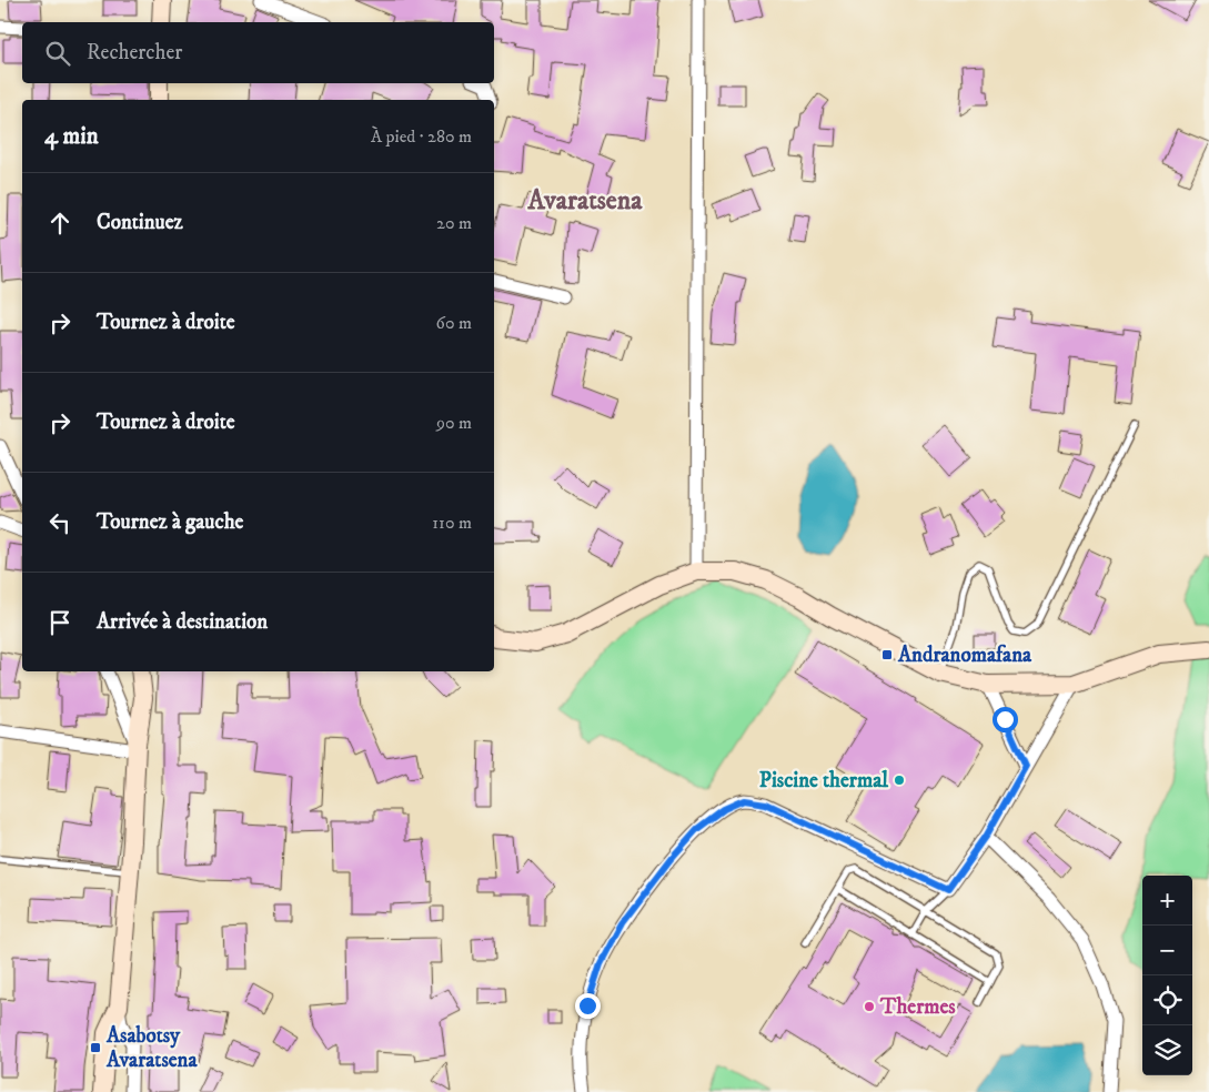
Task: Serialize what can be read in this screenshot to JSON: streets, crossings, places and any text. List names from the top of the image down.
{
  "districts": ["Avaratsena"],
  "places": {
    "transit": ["Andranomafana", "Asabotsy Avaratsena"],
    "other": ["Piscine thermal", "Thermes"]
  },
  "page": {
    "search": "Rechercher",
    "heading": ["4 min", "À pied · 280 m"],
    "list": [
      ["Continuez", "20 m"],
      ["Tournez à droite", "60 m"],
      ["Tournez à droite", "90 m"],
      ["Tournez à gauche", "110 m"],
      "Arrivée à destination"
    ],
    "map_buttons": ["+", "−"]
  }
}
